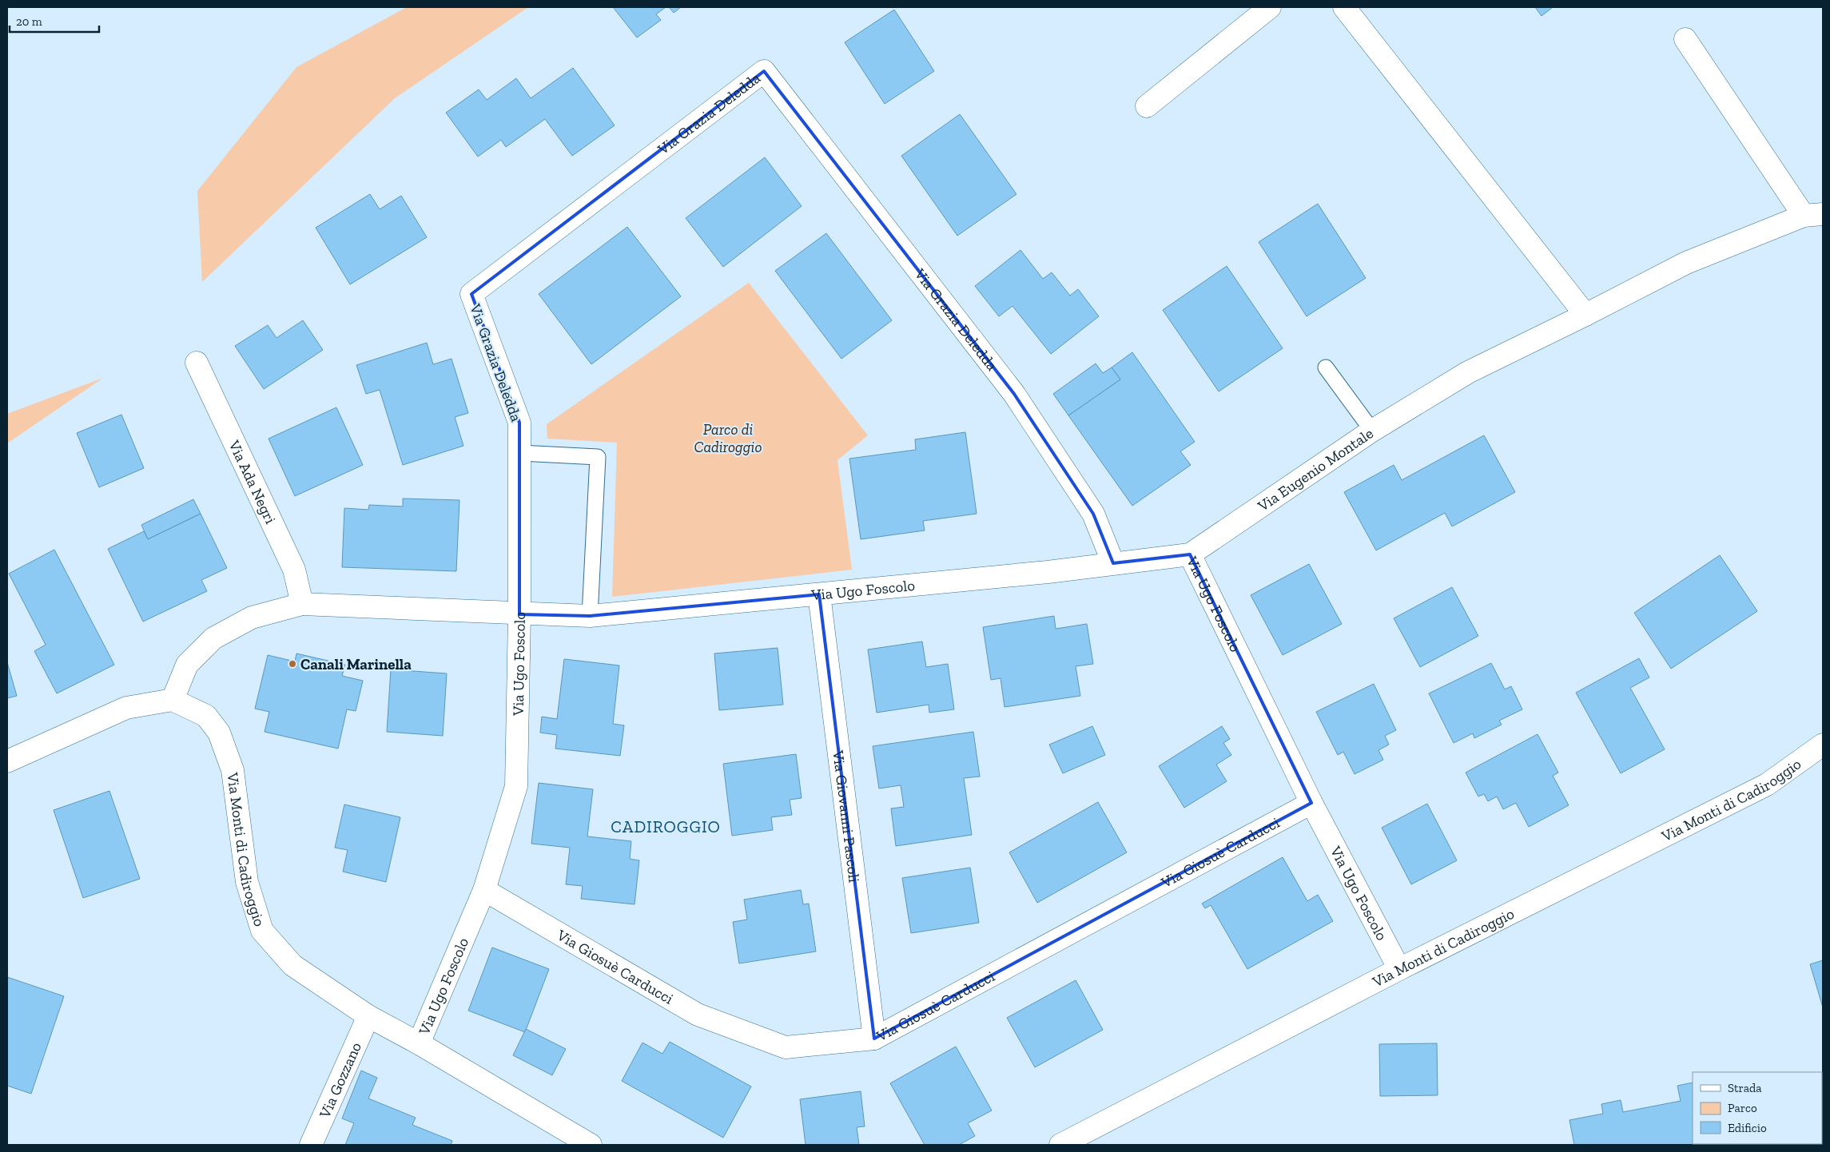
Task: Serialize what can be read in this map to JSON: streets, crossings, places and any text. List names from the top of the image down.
{
  "streets": {
    "street": [
      "Via Grazia Deledda",
      "Via Eugenio Montale",
      "Via Ada Negri",
      "Via Ugo Foscolo",
      "Via Monti di Cadiroggio",
      "Via Giovanni Pascoli",
      "Via Giosuè Carducci",
      "Via Gozzano"
    ]
  },
  "crossings": [
    ["Via Grazia Deledda", "Via Ugo Foscolo"],
    ["Via Eugenio Montale", "Via Ugo Foscolo"],
    ["Via Ugo Foscolo", "Via Monti di Cadiroggio"],
    ["Via Ugo Foscolo", "Via Giovanni Pascoli"],
    ["Via Ugo Foscolo", "Via Giosuè Carducci"],
    ["Via Monti di Cadiroggio", "Via Gozzano"],
    ["Via Giovanni Pascoli", "Via Giosuè Carducci"]
  ],
  "districts": ["CADIROGGIO"],
  "parks": ["Parco di Cadiroggio"],
  "places": ["Canali Marinella"],
  "legend": ["Strada", "Parco", "Edificio"],
  "scale_bar": "20 m"
}
